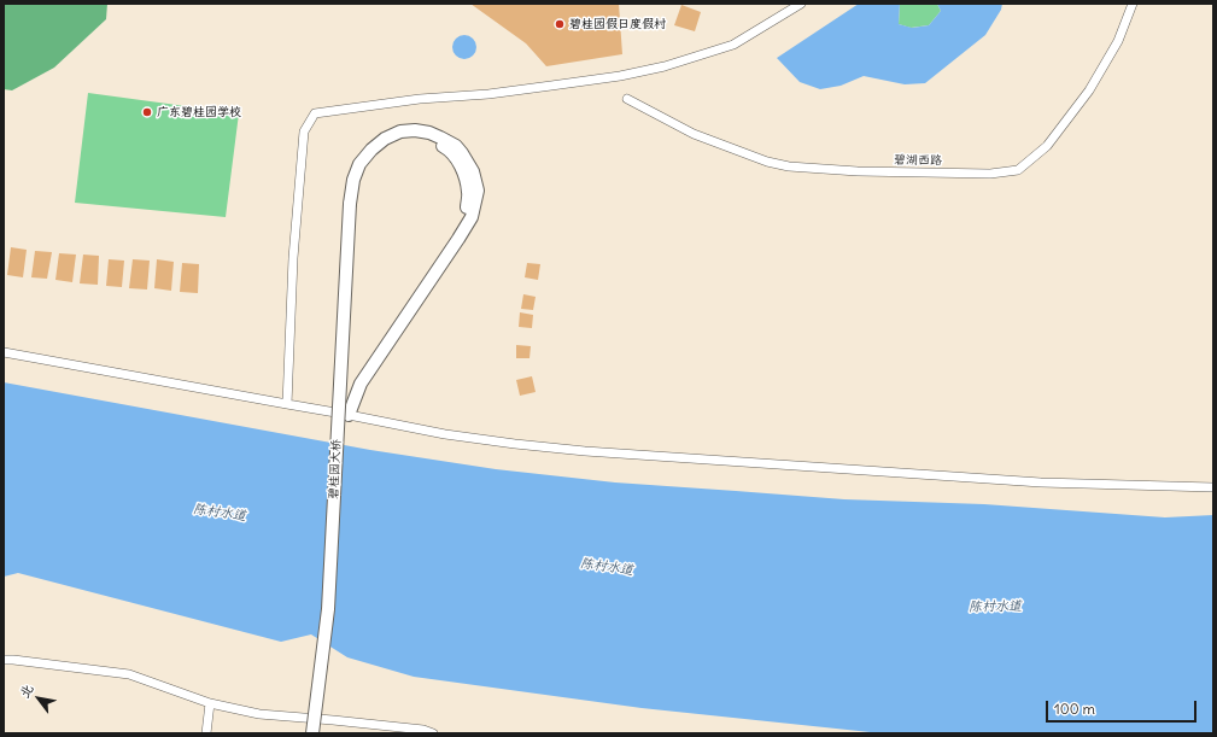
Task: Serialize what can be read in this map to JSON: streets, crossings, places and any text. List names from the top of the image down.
{
  "streets": {
    "main road": ["碧桂园大桥"],
    "street": ["碧湖西路"]
  },
  "water": ["陈村水道"],
  "places": ["碧桂园假日度假村", "广东碧桂园学校"],
  "scale_bar": "100 m",
  "north": "top left"
}
